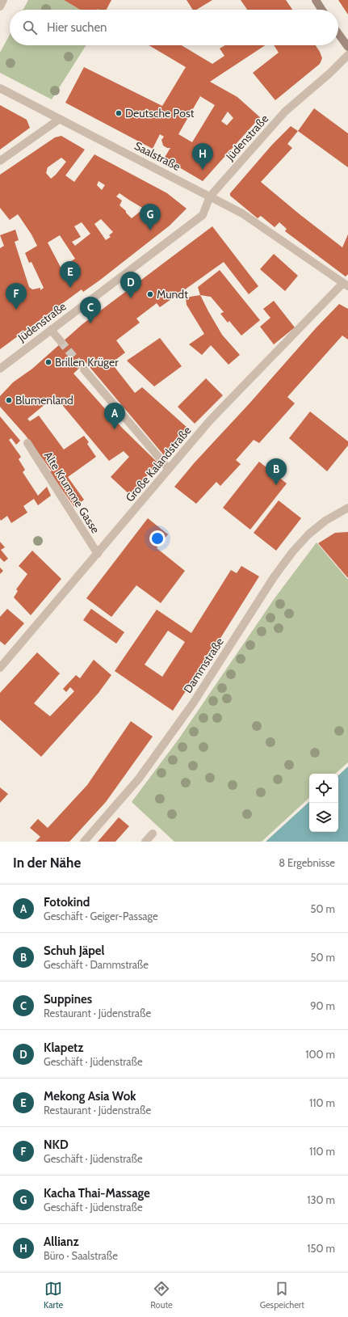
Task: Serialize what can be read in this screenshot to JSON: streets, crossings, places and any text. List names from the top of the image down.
{
  "streets": {
    "street": [
      "Jüdenstraße",
      "Saalstraße",
      "Große Kalandstraße",
      "Alte Krumme Gasse",
      "Dammstraße"
    ]
  },
  "crossings": [
    ["Jüdenstraße", "Saalstraße"],
    ["Saalstraße", "Große Kalandstraße"],
    ["Große Kalandstraße", "Alte Krumme Gasse"]
  ],
  "places": [
    "Deutsche Post",
    "Mundt",
    "Brillen Krüger",
    "Blumenland"
  ],
  "page": {
    "search": "Hier suchen",
    "pins": [
      "H",
      "G",
      "E",
      "D",
      "F",
      "C",
      "A",
      "B"
    ],
    "heading": ["In der Nähe", "8 Ergebnisse"],
    "list": [
      {
        "mark": "A",
        "name": "Fotokind",
        "note": "Geschäft · Geiger-Passage",
        "value": "50 m"
      },
      {
        "mark": "B",
        "name": "Schuh Jäpel",
        "note": "Geschäft · Dammstraße",
        "value": "50 m"
      },
      {
        "mark": "C",
        "name": "Suppines",
        "note": "Restaurant · Jüdenstraße",
        "value": "90 m"
      },
      {
        "mark": "D",
        "name": "Klapetz",
        "note": "Geschäft · Jüdenstraße",
        "value": "100 m"
      },
      {
        "mark": "E",
        "name": "Mekong Asia Wok",
        "note": "Restaurant · Jüdenstraße",
        "value": "110 m"
      },
      {
        "mark": "F",
        "name": "NKD",
        "note": "Geschäft · Jüdenstraße",
        "value": "110 m"
      },
      {
        "mark": "G",
        "name": "Kacha Thai-Massage",
        "note": "Geschäft · Jüdenstraße",
        "value": "130 m"
      },
      {
        "mark": "H",
        "name": "Allianz",
        "note": "Büro · Saalstraße",
        "value": "150 m"
      }
    ],
    "nav": ["Karte", "Route", "Gespeichert"]
  }
}
